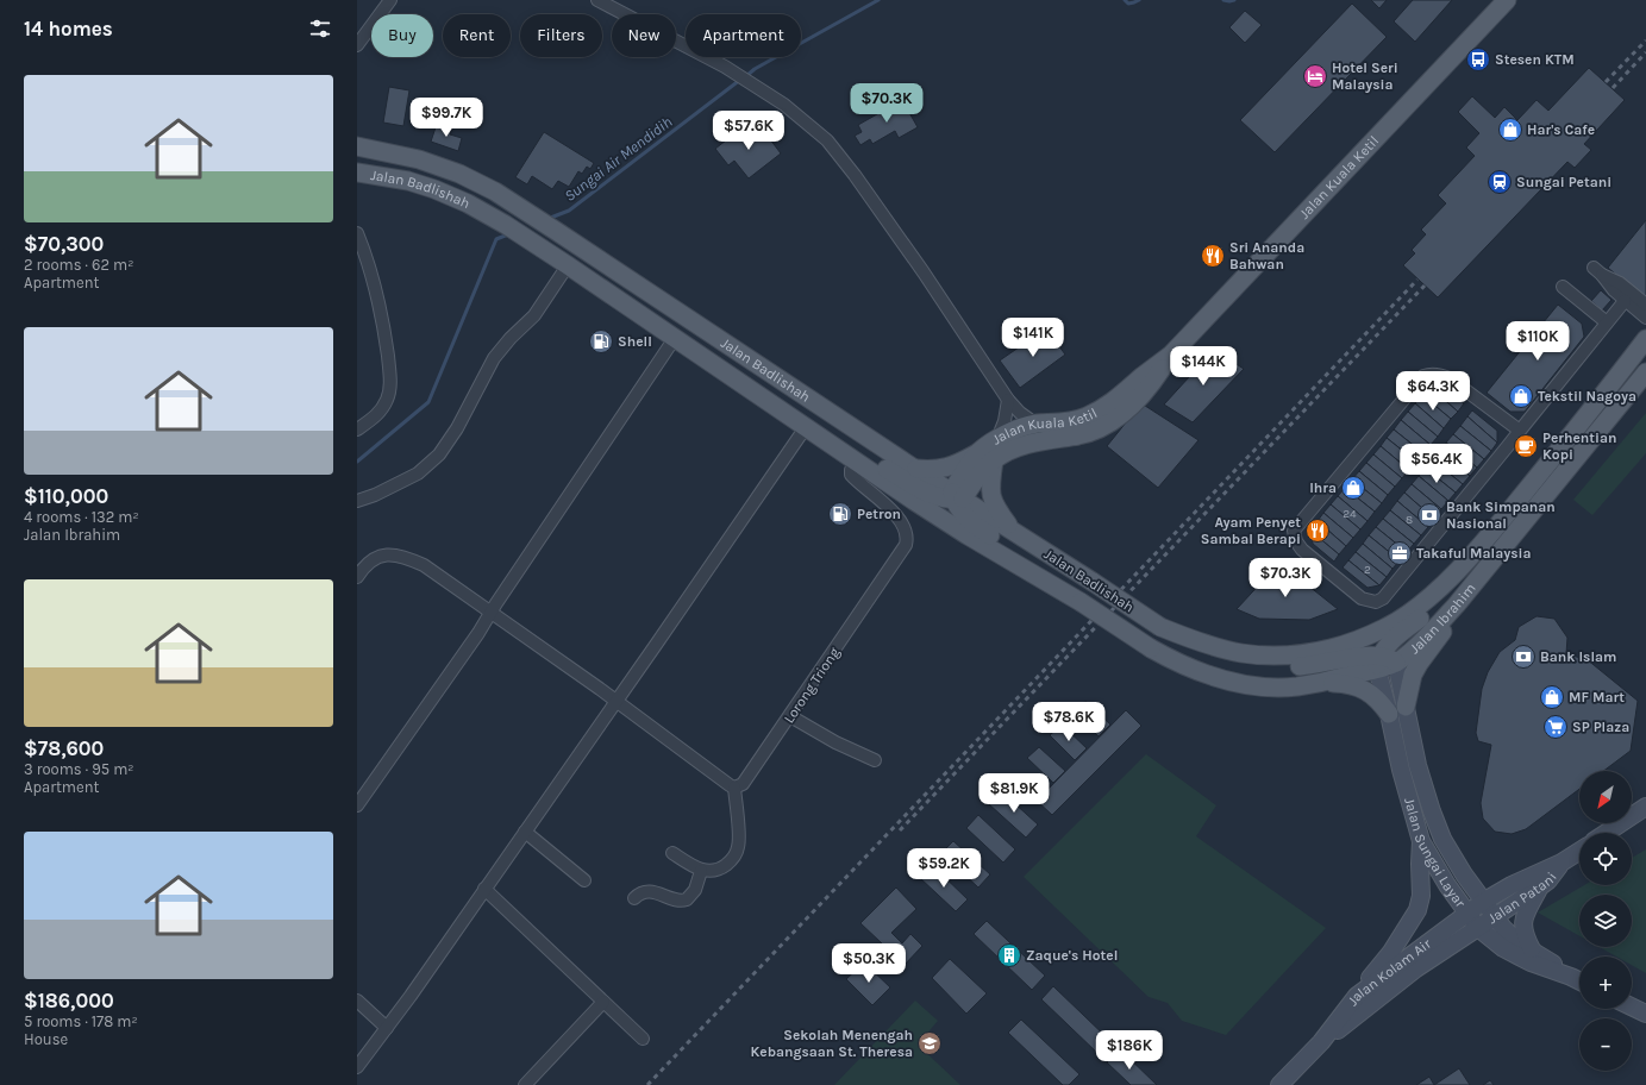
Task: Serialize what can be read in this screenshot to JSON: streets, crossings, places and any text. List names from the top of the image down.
{
  "streets": {
    "main road": [
      "Jalan Kuala Ketil",
      "Jalan Badlishah",
      "Jalan Ibrahim",
      "Jalan Sungai Layar",
      "Jalan Patani",
      "Jalan Kolam Air"
    ],
    "street": ["Lorong Triong"]
  },
  "crossings": [
    ["Jalan Kuala Ketil", "Jalan Badlishah"],
    ["Jalan Badlishah", "Jalan Ibrahim"],
    ["Jalan Badlishah", "Lorong Triong"],
    ["Jalan Ibrahim", "Jalan Sungai Layar"],
    ["Jalan Sungai Layar", "Jalan Patani"],
    ["Jalan Sungai Layar", "Jalan Kolam Air"],
    ["Jalan Patani", "Jalan Kolam Air"]
  ],
  "water": ["Sungai Air Mendidih"],
  "places": {
    "bus stop": ["Stesen KTM"],
    "hotel": ["Hotel Seri Malaysia"],
    "shop": [
      "Har's Cafe",
      "Tekstil Nagoya",
      "Ihra",
      "MF Mart"
    ],
    "station": ["Sungai Petani"],
    "restaurant": ["Sri Ananda Bahwan", "Ayam Penyet Sambal Berapi"],
    "fuel station": ["Shell", "Petron"],
    "cafe": ["Perhentian Kopi"],
    "bank": ["Bank Simpanan Nasional", "Bank Islam"],
    "office": ["Takaful Malaysia"],
    "supermarket": ["SP Plaza"],
    "building": ["Zaque's Hotel"],
    "school or university": ["Sekolah Menengah Kebangsaan St. Theresa"]
  },
  "house_numbers": ["24", "8", "2"],
  "north": "bottom left",
  "page": {
    "heading": "14 homes",
    "chip": [
      "Buy",
      "Rent",
      "Filters",
      "New",
      "Apartment"
    ],
    "list": [
      {
        "name": "$70,300",
        "note": "2 rooms · 62 m² · Apartment"
      },
      {
        "name": "$110,000",
        "note": "4 rooms · 132 m² · Jalan Ibrahim"
      },
      {
        "name": "$78,600",
        "note": "3 rooms · 95 m² · Apartment"
      },
      {
        "name": "$186,000",
        "note": "5 rooms · 178 m² · House"
      }
    ],
    "price": [
      "$70.3K",
      "$99.7K",
      "$57.6K",
      "$141K",
      "$110K",
      "$144K",
      "$64.3K",
      "$56.4K",
      "$70.3K",
      "$78.6K",
      "$81.9K",
      "$59.2K",
      "$50.3K",
      "$186K"
    ],
    "map_buttons": ["+", "−"]
  }
}
